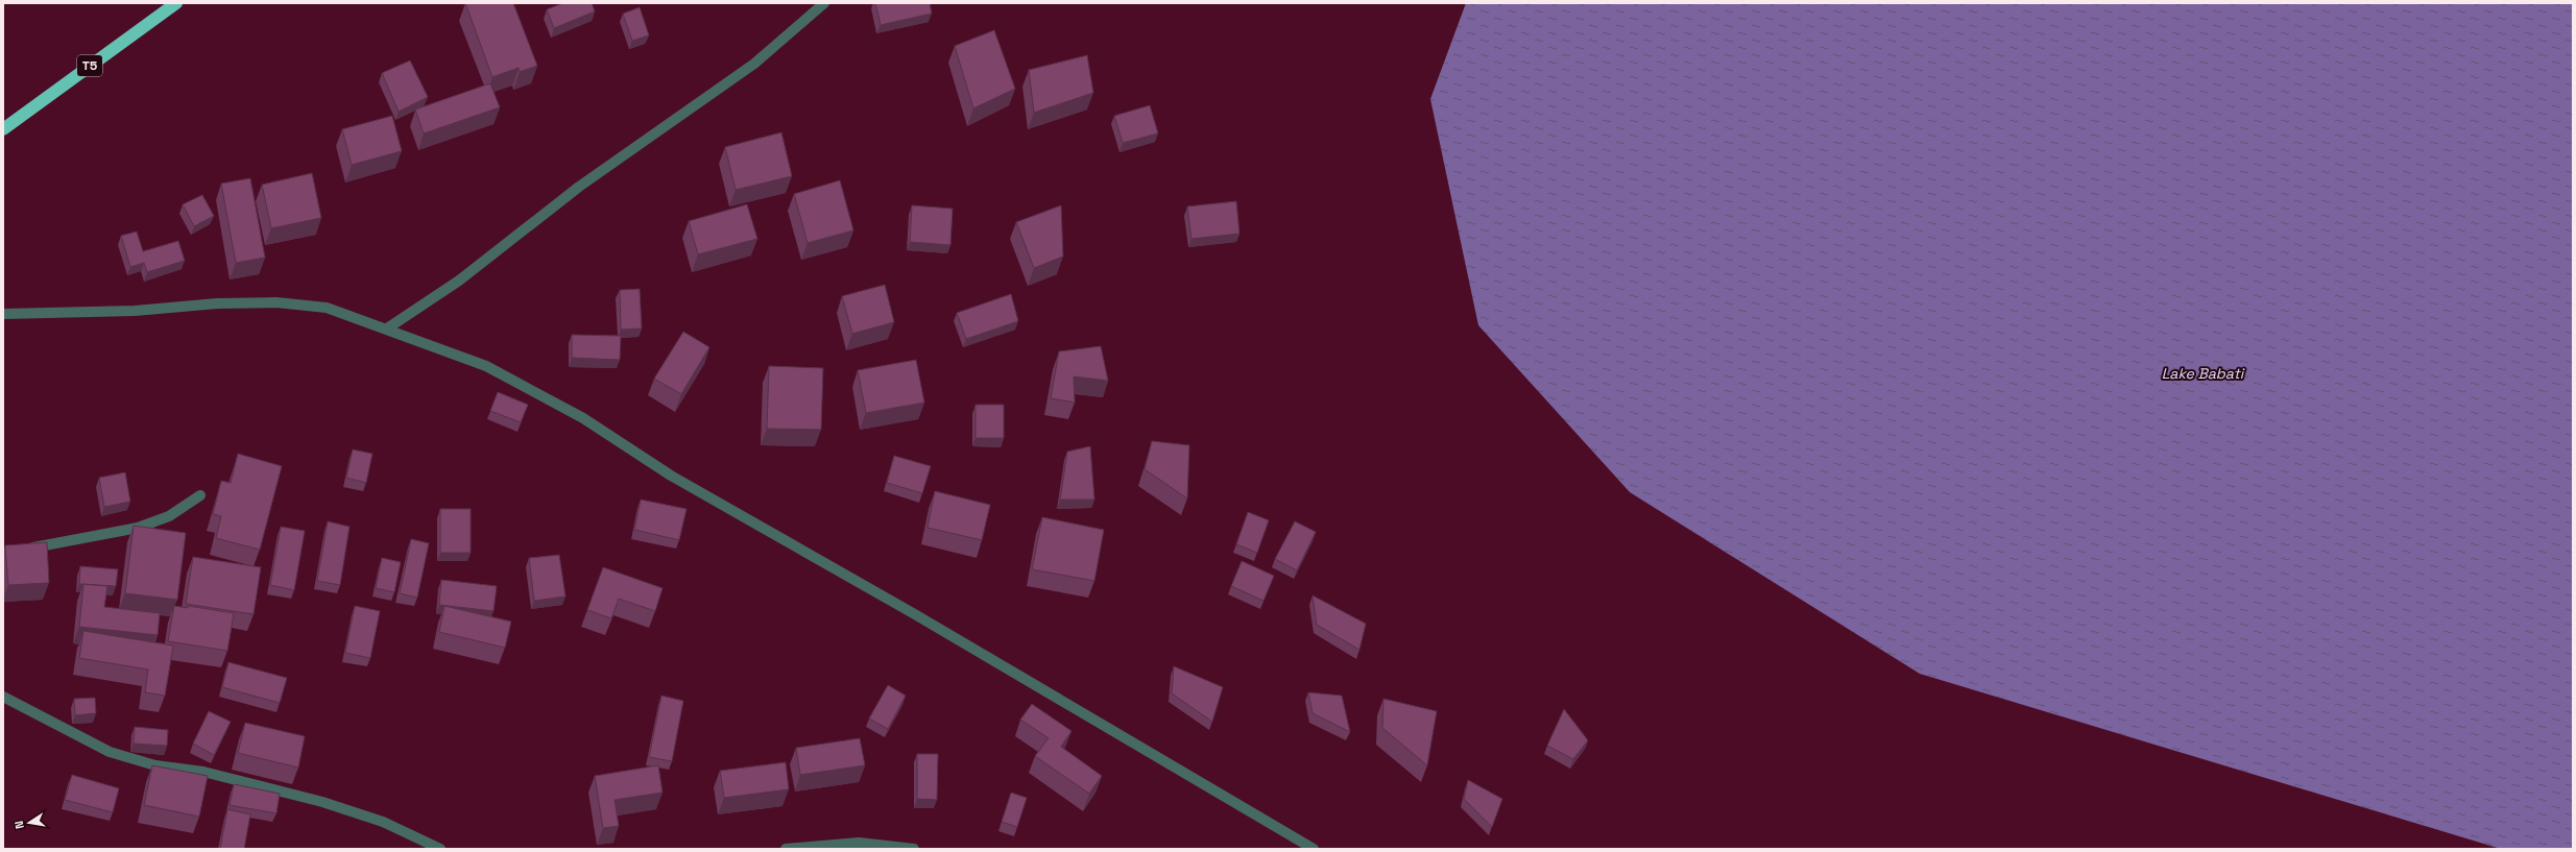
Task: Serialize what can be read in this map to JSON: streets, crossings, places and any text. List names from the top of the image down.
{
  "streets": {
    "highway": ["T5"]
  },
  "water": ["Lake Babati"],
  "north": "left"
}
